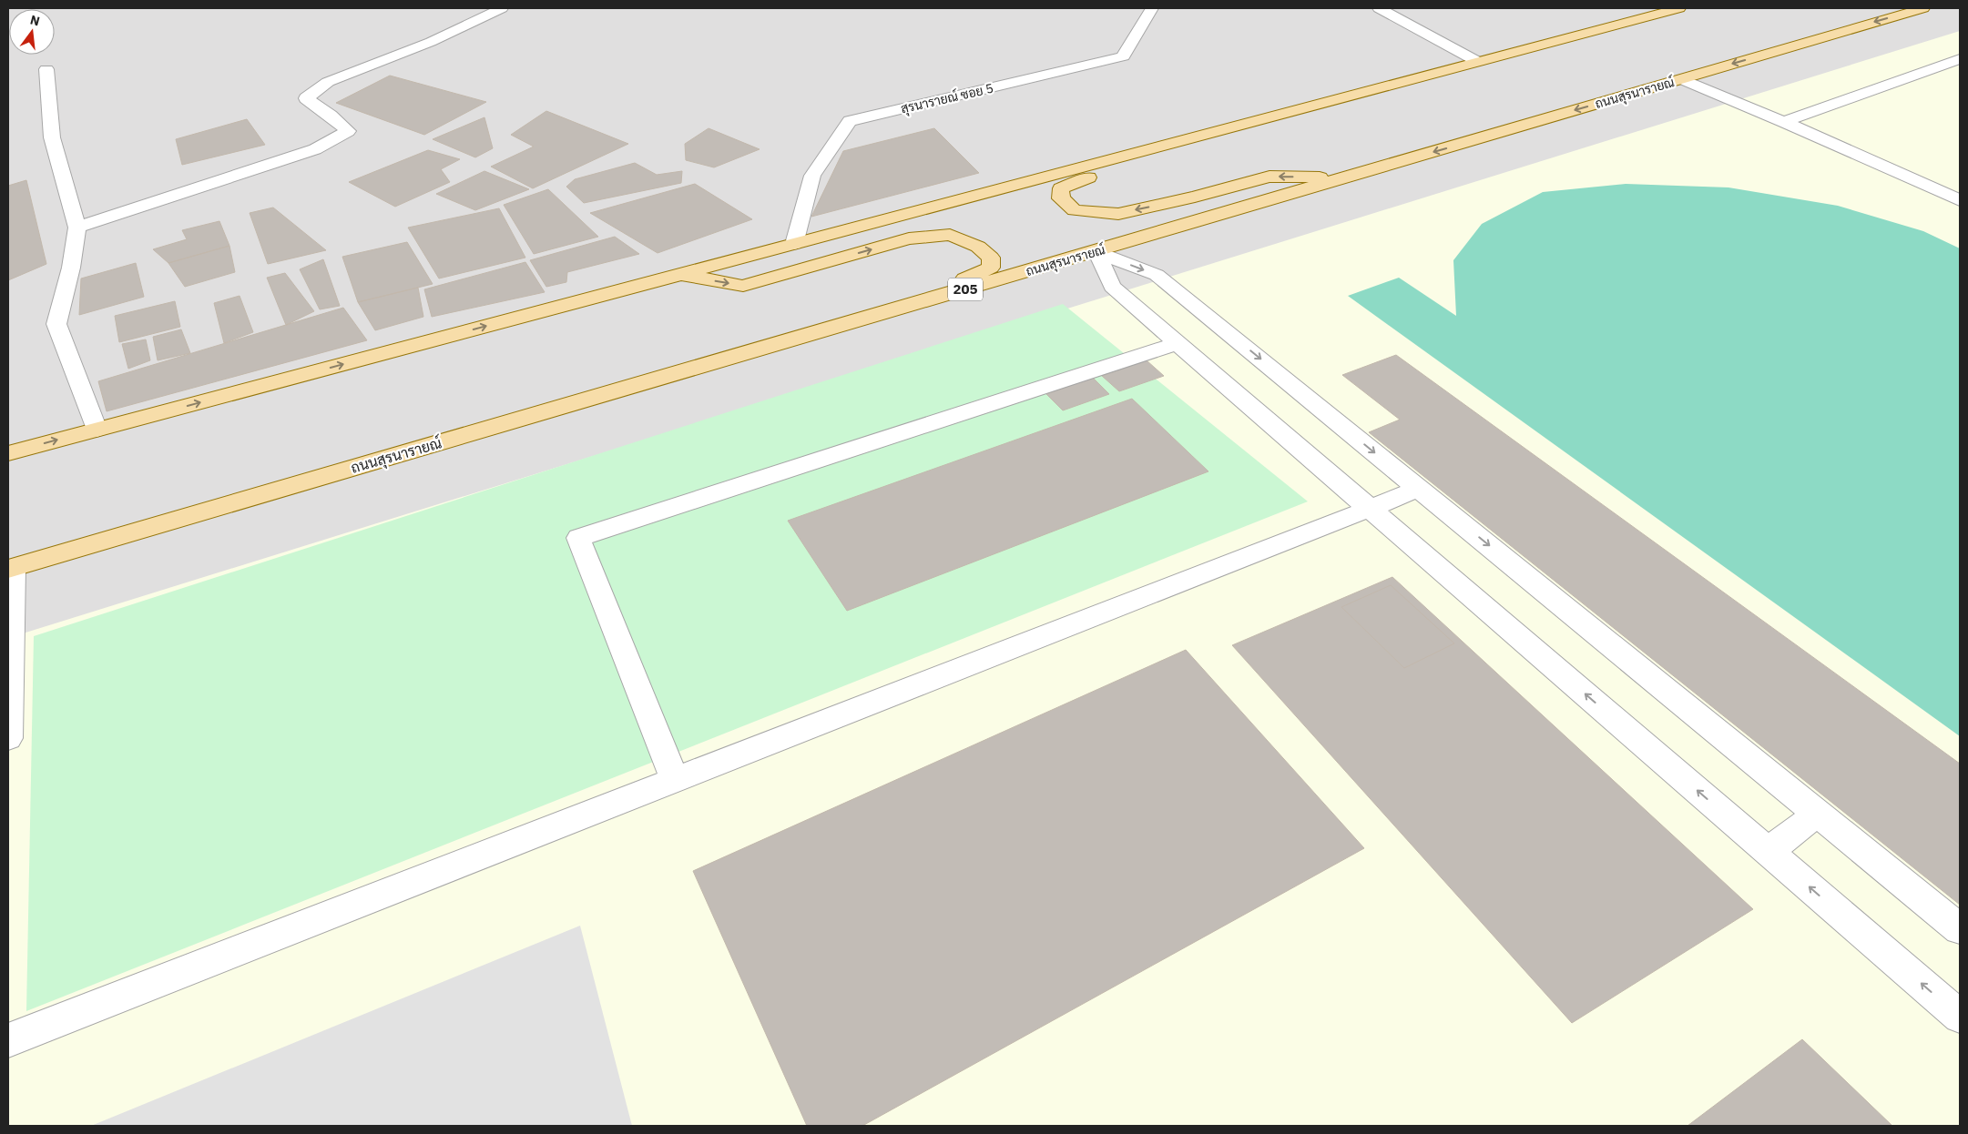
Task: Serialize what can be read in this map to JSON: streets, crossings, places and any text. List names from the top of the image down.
{
  "streets": {
    "main road": ["ถนนสุรนารายณ์", "205"],
    "street": ["สุรนารายณ์ ซอย 5"]
  },
  "crossings": [
    ["ถนนสุรนารายณ์", "สุรนารายณ์ ซอย 5"]
  ],
  "north": "top"
}
